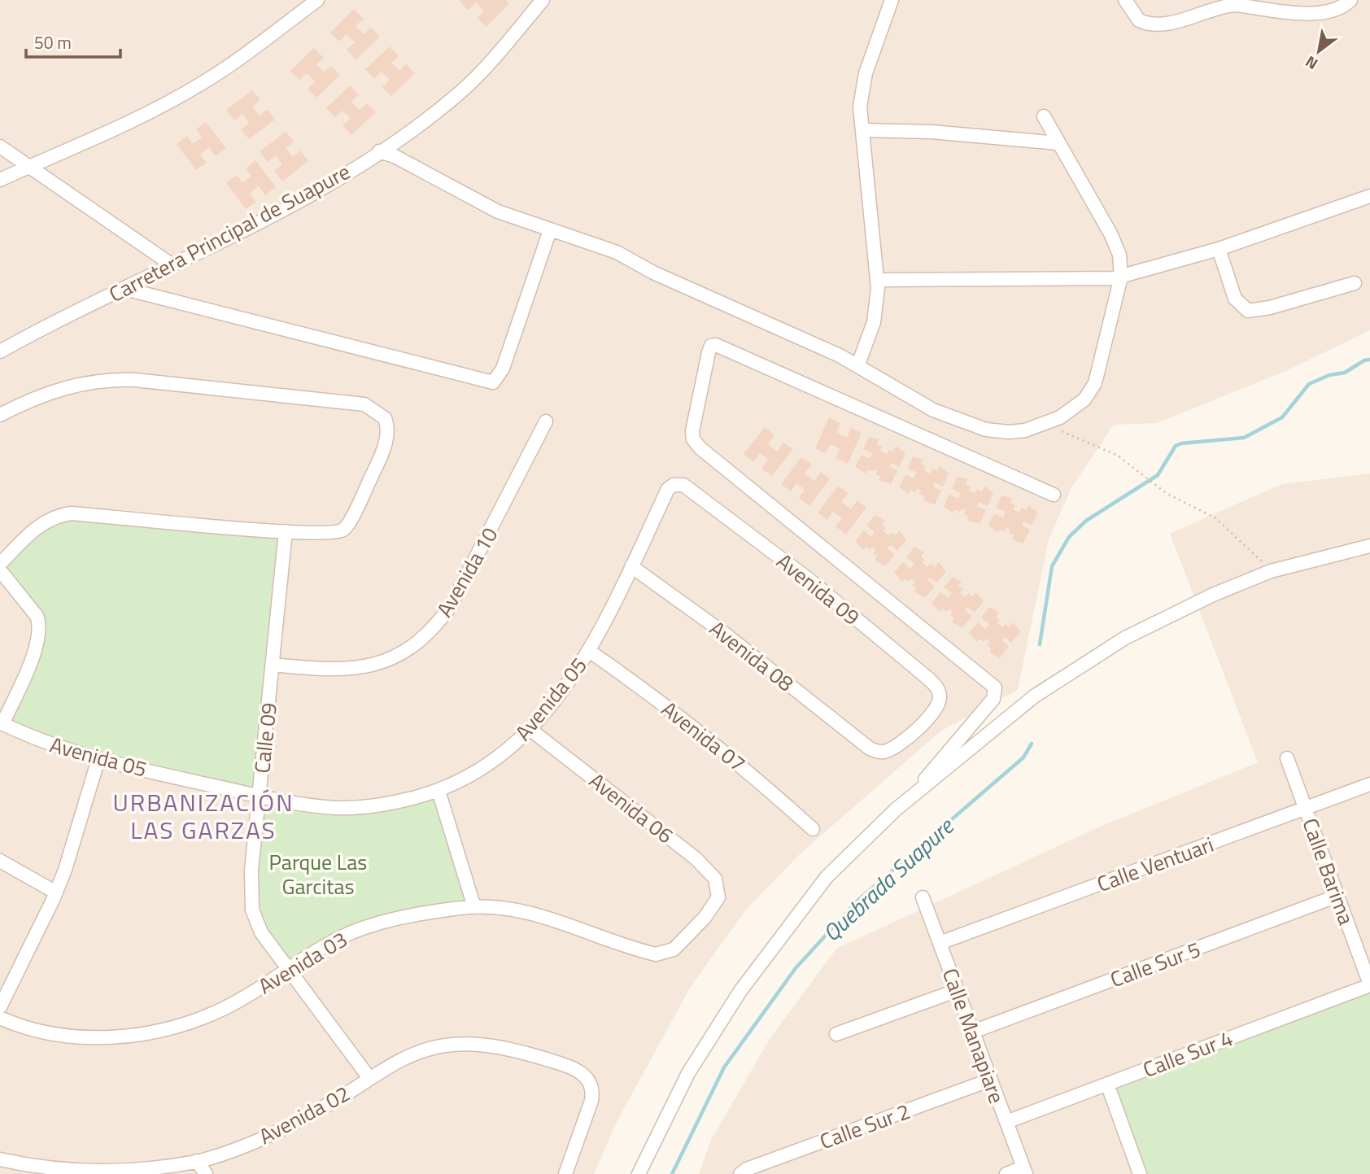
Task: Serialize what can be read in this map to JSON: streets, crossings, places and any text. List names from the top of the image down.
{
  "streets": {
    "street": [
      "Carretera Principal de Suapure",
      "Avenida 10",
      "Avenida 09",
      "Avenida 08",
      "Avenida 05",
      "Avenida 07",
      "Calle 09",
      "Avenida 06",
      "Calle Ventuari",
      "Calle Barima",
      "Avenida 03",
      "Calle Sur 5",
      "Calle Manapiare",
      "Calle Sur 4",
      "Avenida 02",
      "Calle Sur 2"
    ]
  },
  "crossings": [
    ["Avenida 10", "Calle 09"],
    ["Avenida 09", "Avenida 08"],
    ["Avenida 09", "Avenida 05"],
    ["Avenida 08", "Avenida 05"],
    ["Avenida 05", "Avenida 07"],
    ["Avenida 05", "Calle 09"],
    ["Avenida 05", "Avenida 06"],
    ["Calle 09", "Avenida 03"],
    ["Calle 09", "Avenida 02"],
    ["Avenida 06", "Avenida 03"],
    ["Calle Ventuari", "Calle Barima"],
    ["Calle Ventuari", "Calle Manapiare"],
    ["Calle Barima", "Calle Sur 5"],
    ["Calle Barima", "Calle Sur 4"],
    ["Calle Sur 5", "Calle Manapiare"],
    ["Calle Manapiare", "Calle Sur 4"],
    ["Calle Manapiare", "Calle Sur 2"]
  ],
  "districts": ["URBANIZACIÓN LAS GARZAS"],
  "water": ["Quebrada Suapure"],
  "parks": ["Parque Las Garcitas"],
  "scale_bar": "50 m",
  "north": "bottom left"
}
